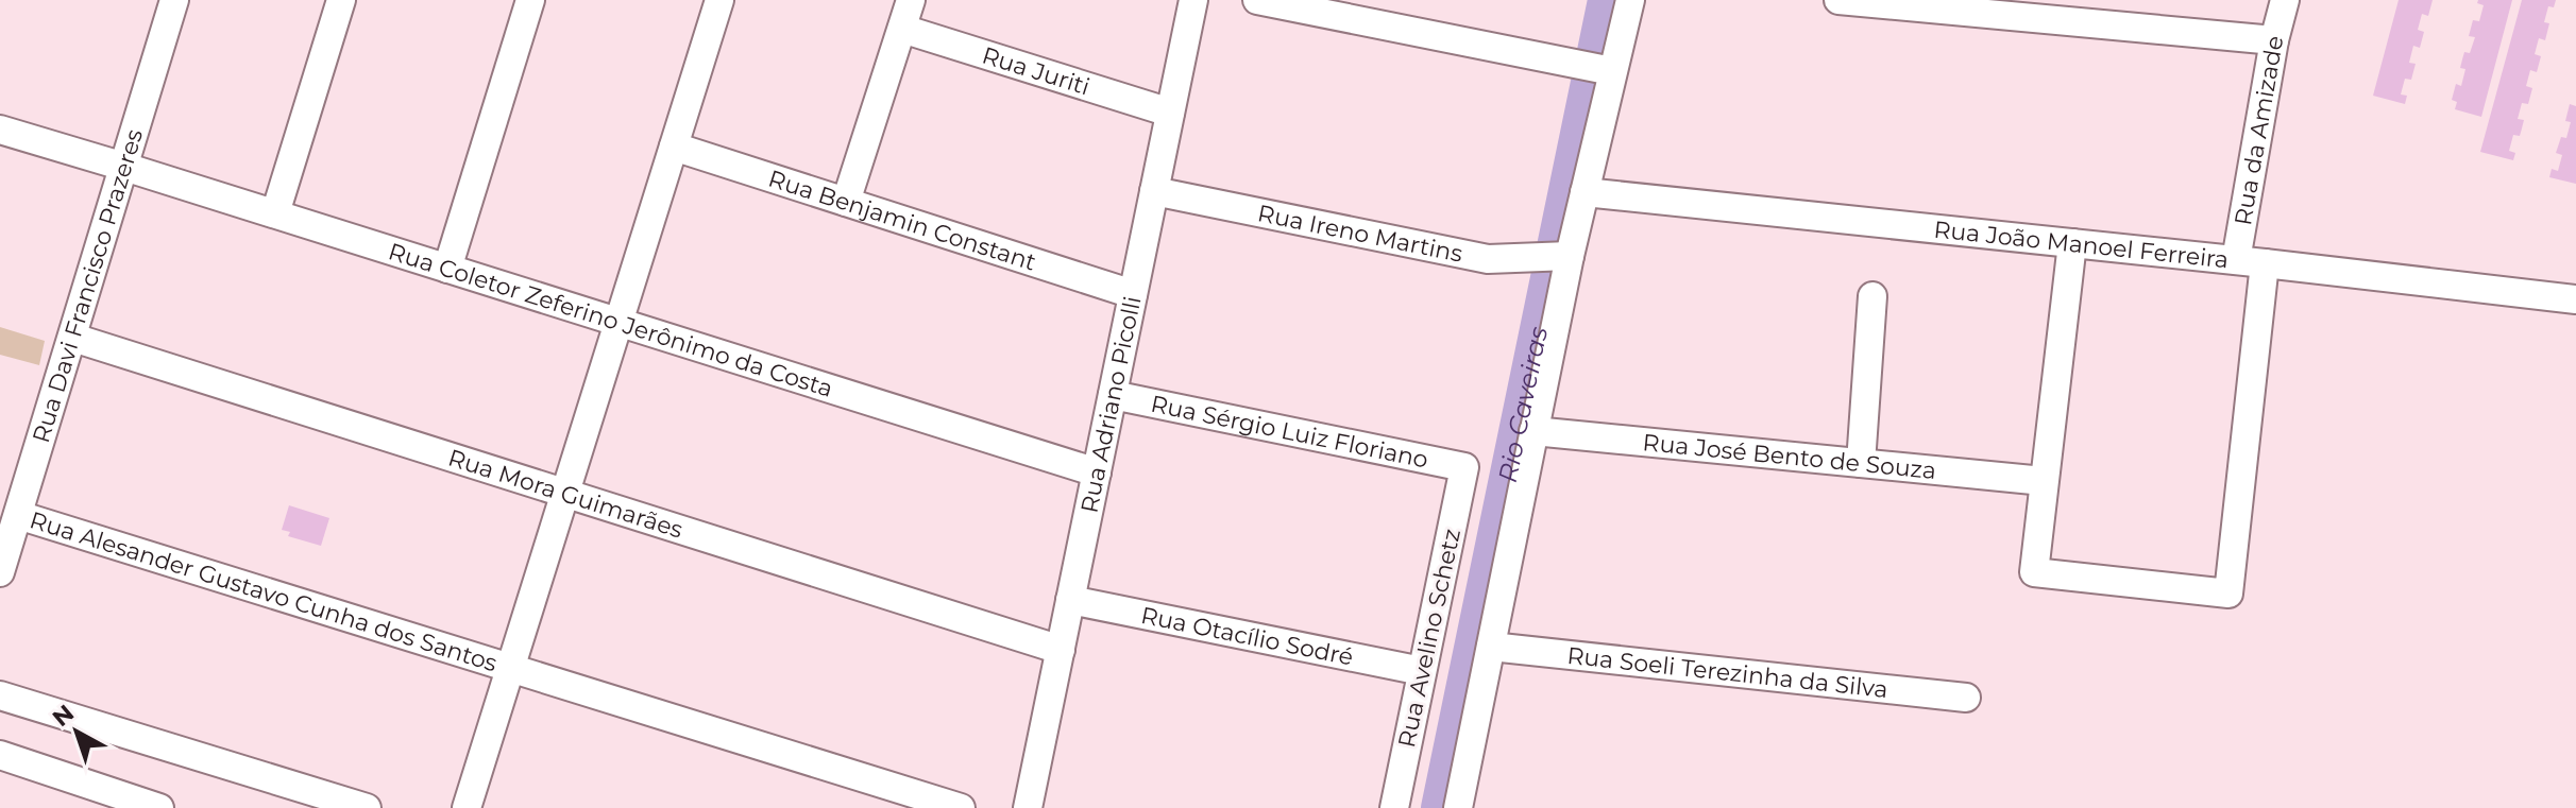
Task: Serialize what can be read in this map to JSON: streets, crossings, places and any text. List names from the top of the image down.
{
  "streets": {
    "street": [
      "Rua Juriti",
      "Rua da Amizade",
      "Rua Benjamin Constant",
      "Rua Ireno Martins",
      "Rua João Manoel Ferreira",
      "Rua Davi Francisco Prazeres",
      "Rua Coletor Zeferino Jerônimo da Costa",
      "Rua Adriano Picolli",
      "Rua Sérgio Luiz Floriano",
      "Rua José Bento de Souza",
      "Rua Mora Guimarães",
      "Rua Alesander Gustavo Cunha dos Santos",
      "Rua Otacílio Sodré",
      "Rua Avelino Schetz",
      "Rua Soeli Terezinha da Silva"
    ]
  },
  "crossings": [
    ["Rua Juriti", "Rua Adriano Picolli"],
    ["Rua da Amizade", "Rua João Manoel Ferreira"],
    ["Rua Benjamin Constant", "Rua Adriano Picolli"],
    ["Rua Ireno Martins", "Rua Adriano Picolli"],
    ["Rua Davi Francisco Prazeres", "Rua Coletor Zeferino Jerônimo da Costa"],
    ["Rua Davi Francisco Prazeres", "Rua Mora Guimarães"],
    ["Rua Davi Francisco Prazeres", "Rua Alesander Gustavo Cunha dos Santos"],
    ["Rua Coletor Zeferino Jerônimo da Costa", "Rua Adriano Picolli"],
    ["Rua Adriano Picolli", "Rua Sérgio Luiz Floriano"],
    ["Rua Adriano Picolli", "Rua Mora Guimarães"],
    ["Rua Adriano Picolli", "Rua Otacílio Sodré"],
    ["Rua Sérgio Luiz Floriano", "Rua Avelino Schetz"],
    ["Rua Otacílio Sodré", "Rua Avelino Schetz"]
  ],
  "water": ["Rio Caveiras"],
  "north": "top left"
}
